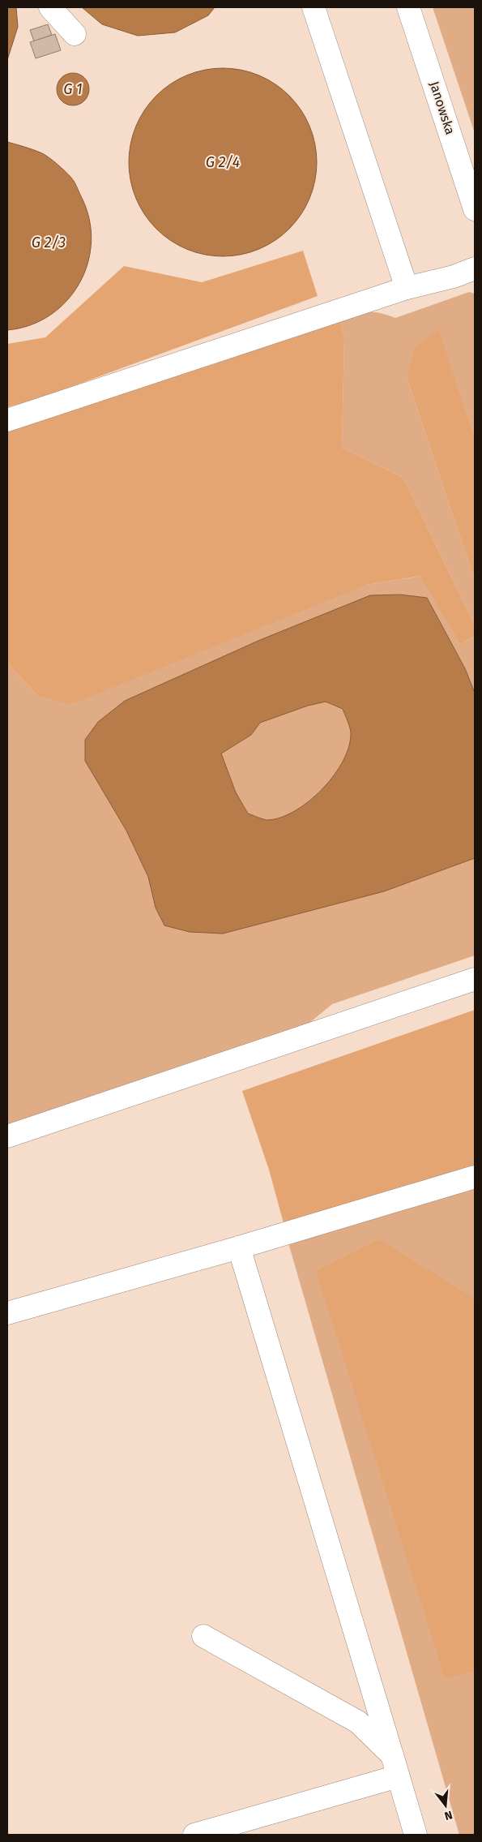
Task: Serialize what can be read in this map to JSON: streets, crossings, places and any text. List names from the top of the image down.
{
  "streets": {
    "street": ["Janowska"]
  },
  "water": ["G 1", "G 2/4", "G 2/3"],
  "north": "bottom"
}
